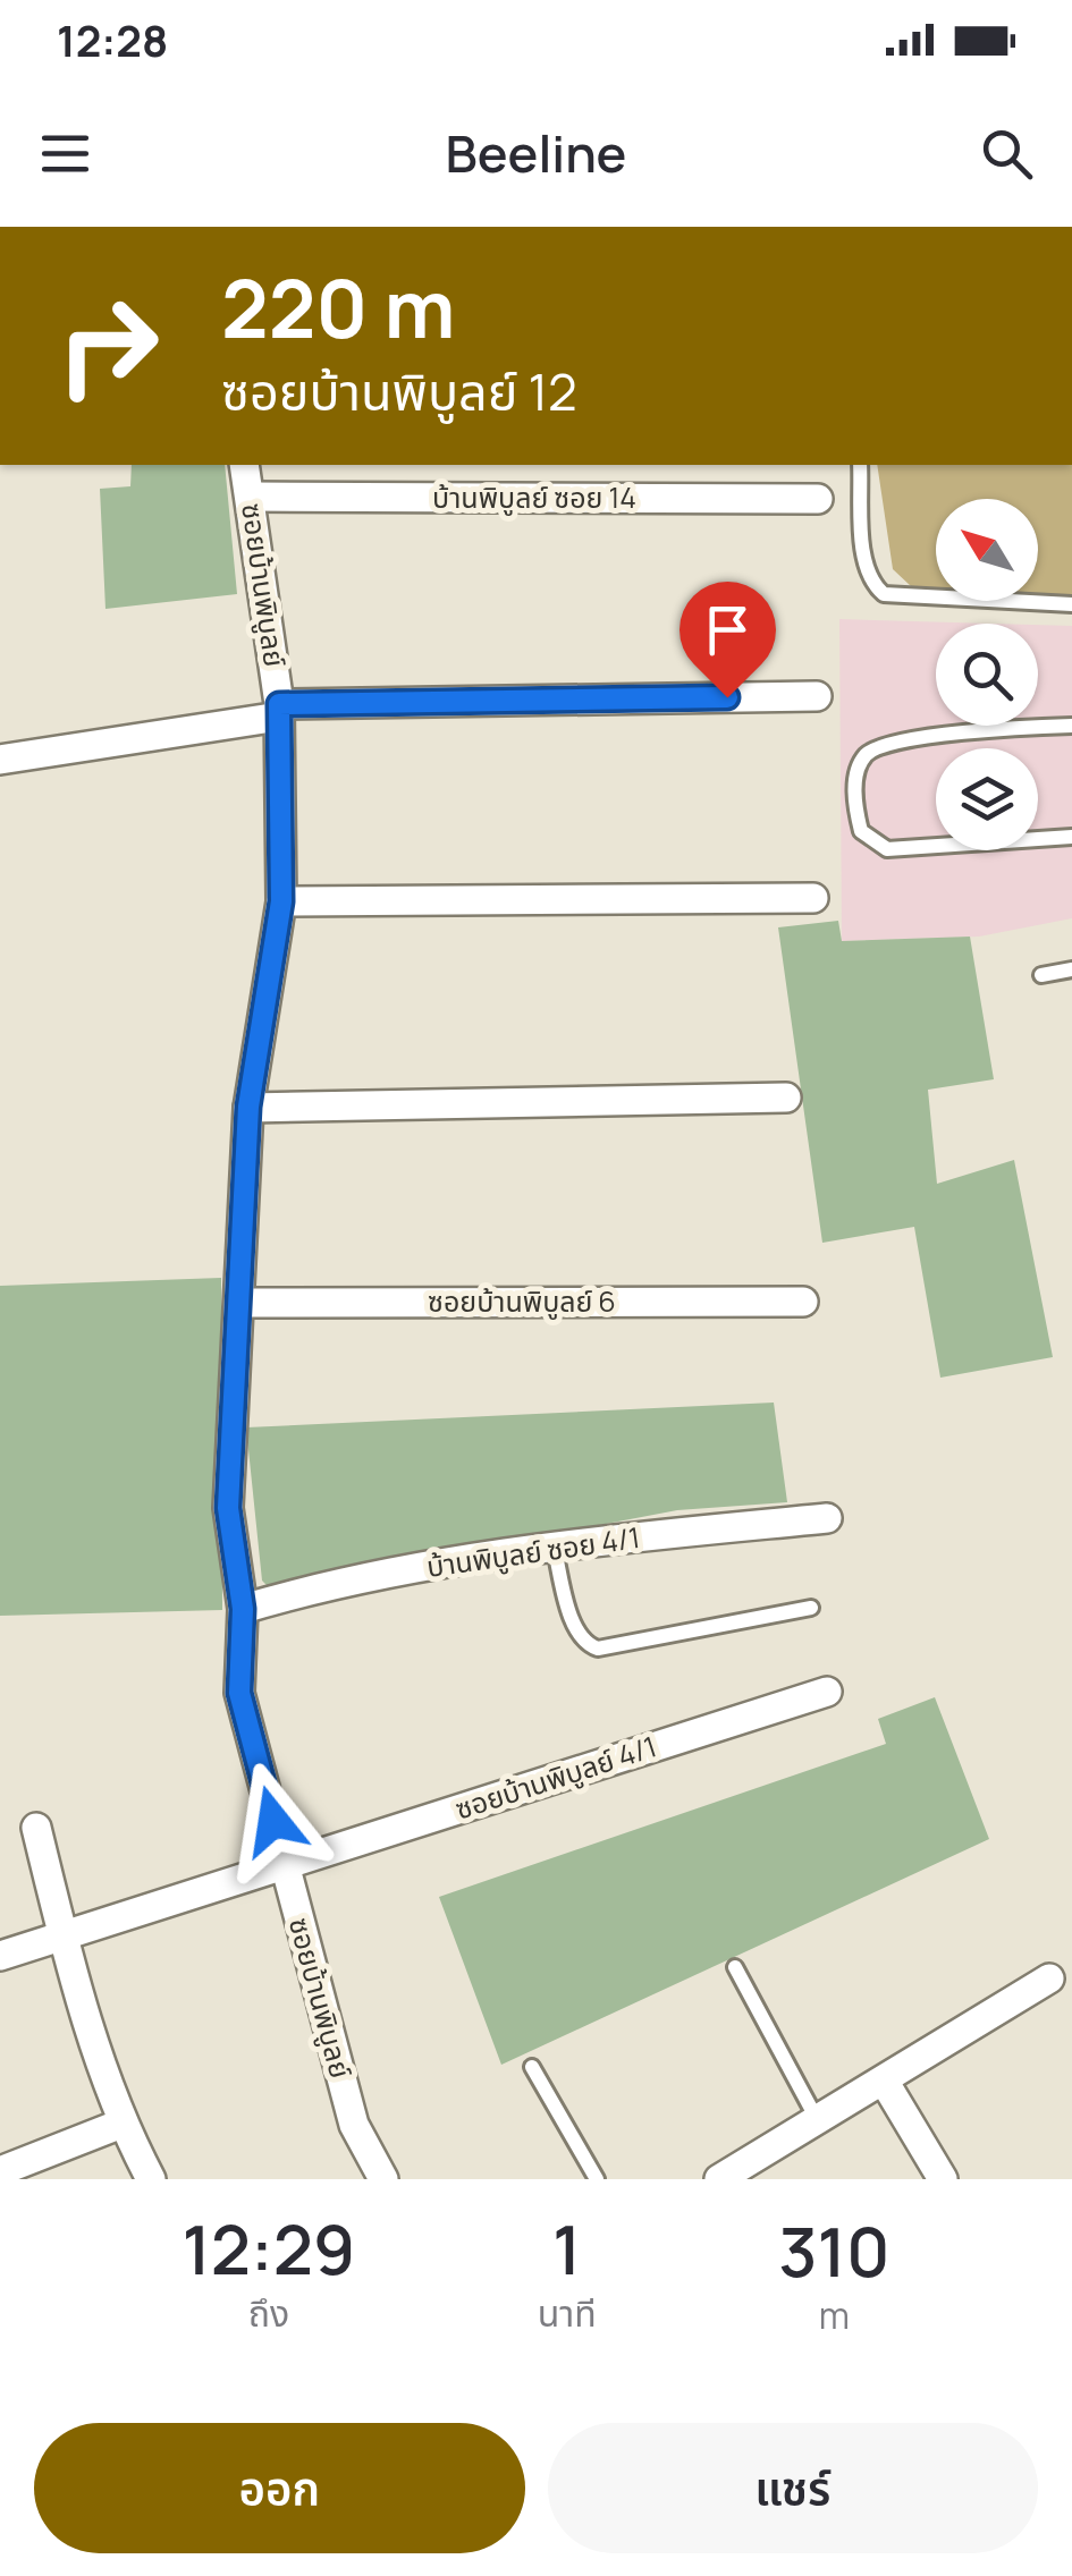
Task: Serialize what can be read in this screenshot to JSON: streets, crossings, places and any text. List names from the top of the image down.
{
  "streets": {
    "street": [
      "บ้านพิบูลย์ ซอย 14",
      "ซอยบ้านพิบูลย์",
      "ซอยบ้านพิบูลย์ 6",
      "บ้านพิบูลย์ ซอย 4/1",
      "ซอยบ้านพิบูลย์ 4/1"
    ]
  },
  "crossings": [
    ["บ้านพิบูลย์ ซอย 14", "ซอยบ้านพิบูลย์"],
    ["ซอยบ้านพิบูลย์", "ซอยบ้านพิบูลย์ 6"],
    ["ซอยบ้านพิบูลย์", "บ้านพิบูลย์ ซอย 4/1"],
    ["ซอยบ้านพิบูลย์", "ซอยบ้านพิบูลย์ 4/1"]
  ],
  "north": "top left",
  "page": {
    "status": "12:28",
    "header": "Beeline",
    "turn": ["220 m", "ซอยบ้านพิบูลย์ 12"],
    "eta": [
      "12:29",
      "ถึง",
      "1",
      "นาที",
      "310",
      "m"
    ],
    "buttons": ["ออก", "แชร์"]
  }
}
